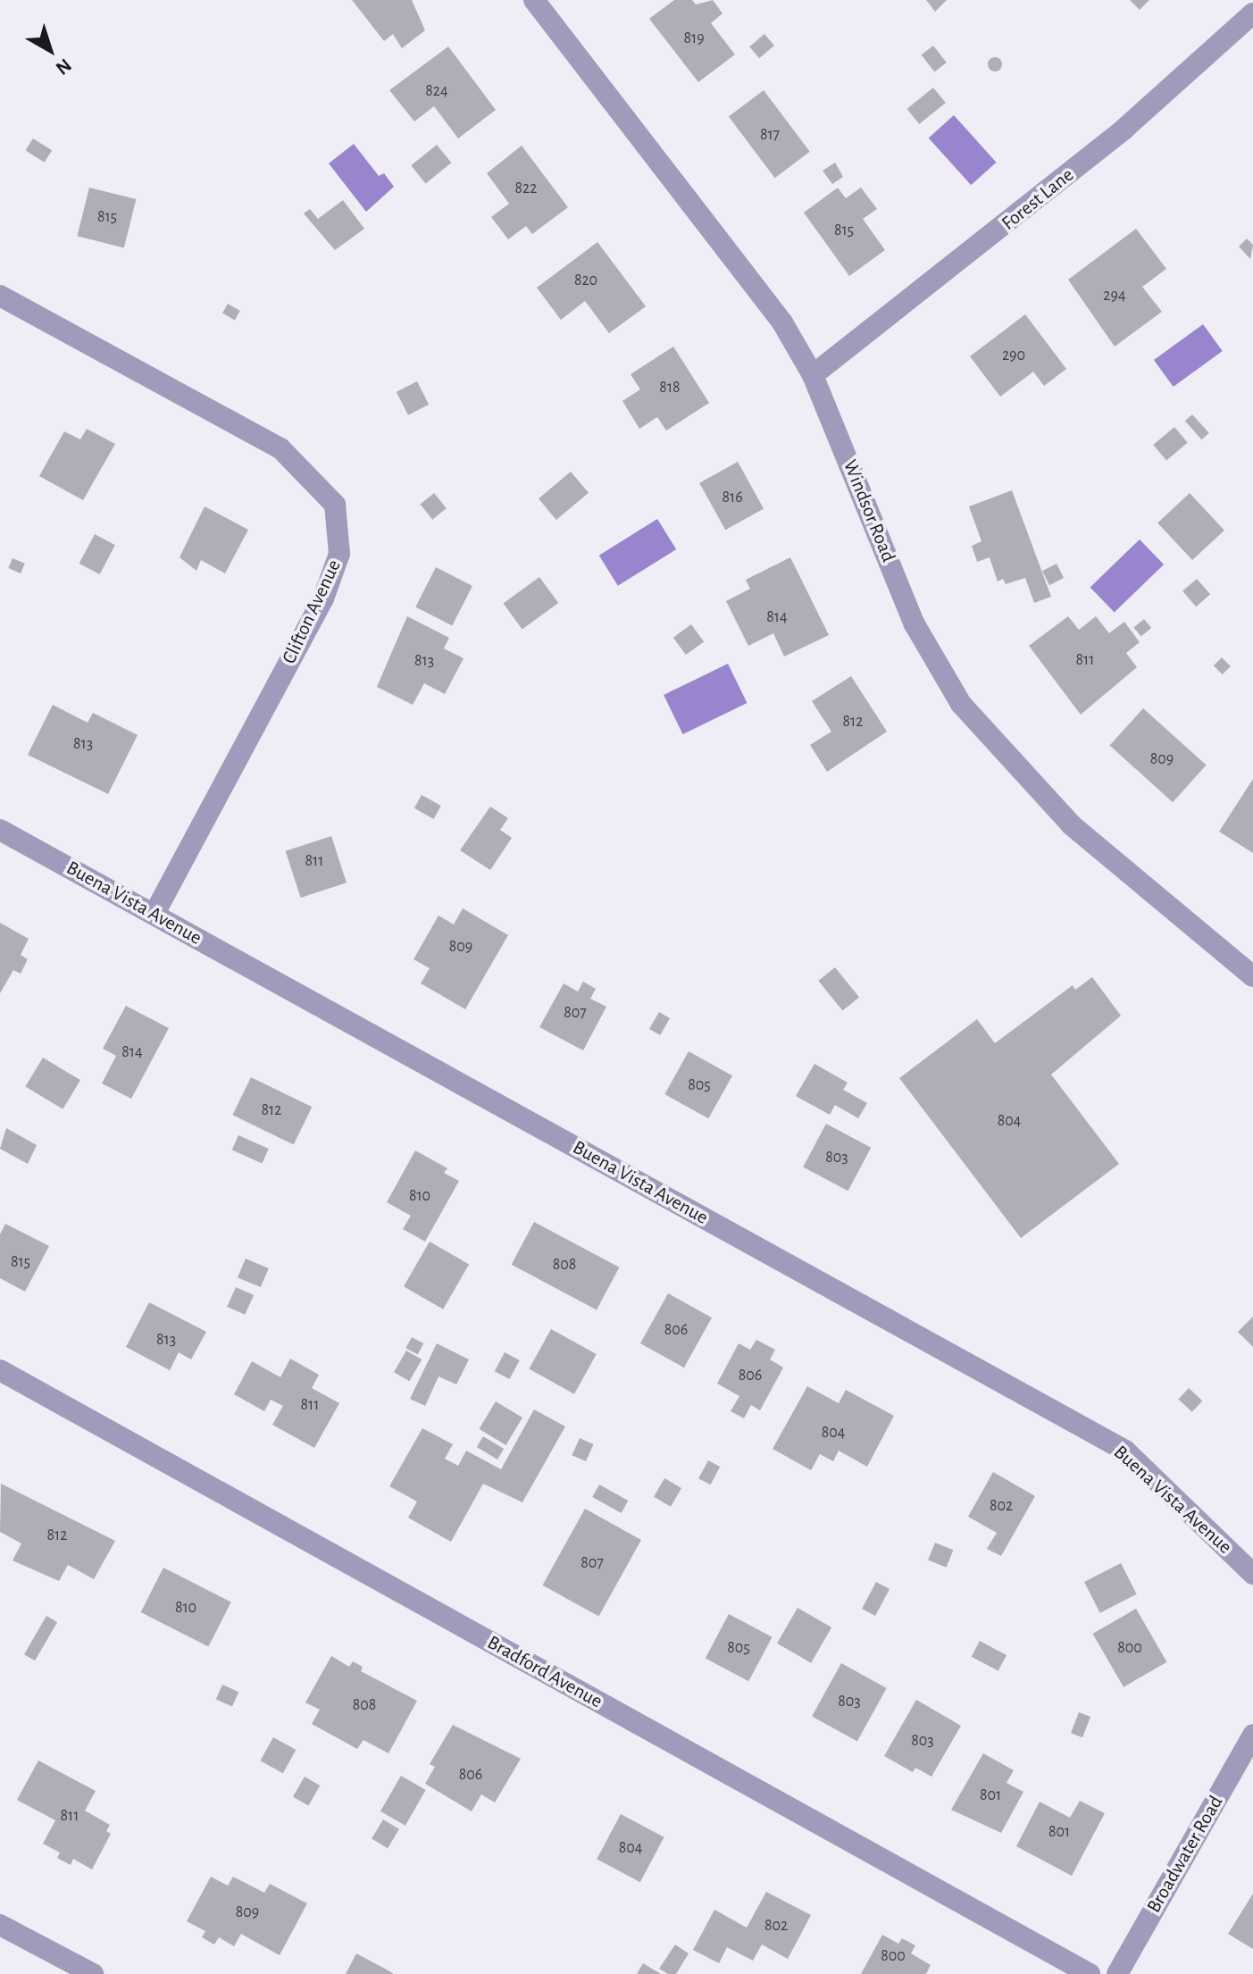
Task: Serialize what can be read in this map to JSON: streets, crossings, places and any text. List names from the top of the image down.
{
  "streets": {
    "street": [
      "Forest Lane",
      "Windsor Road",
      "Clifton Avenue",
      "Buena Vista Avenue",
      "Bradford Avenue",
      "Broadwater Road"
    ]
  },
  "crossings": [
    ["Forest Lane", "Windsor Road"],
    ["Clifton Avenue", "Buena Vista Avenue"]
  ],
  "house_numbers": [
    "819",
    "824",
    "817",
    "822",
    "815",
    "815",
    "820",
    "294",
    "290",
    "818",
    "816",
    "814",
    "811",
    "813",
    "812",
    "813",
    "809",
    "811",
    "809",
    "807",
    "814",
    "805",
    "812",
    "804",
    "803",
    "810",
    "815",
    "808",
    "806",
    "813",
    "806",
    "811",
    "804",
    "802",
    "812",
    "807",
    "810",
    "805",
    "800",
    "803",
    "808",
    "803",
    "806",
    "801",
    "811",
    "801",
    "804",
    "809",
    "802",
    "800"
  ],
  "north": "bottom right"
}
